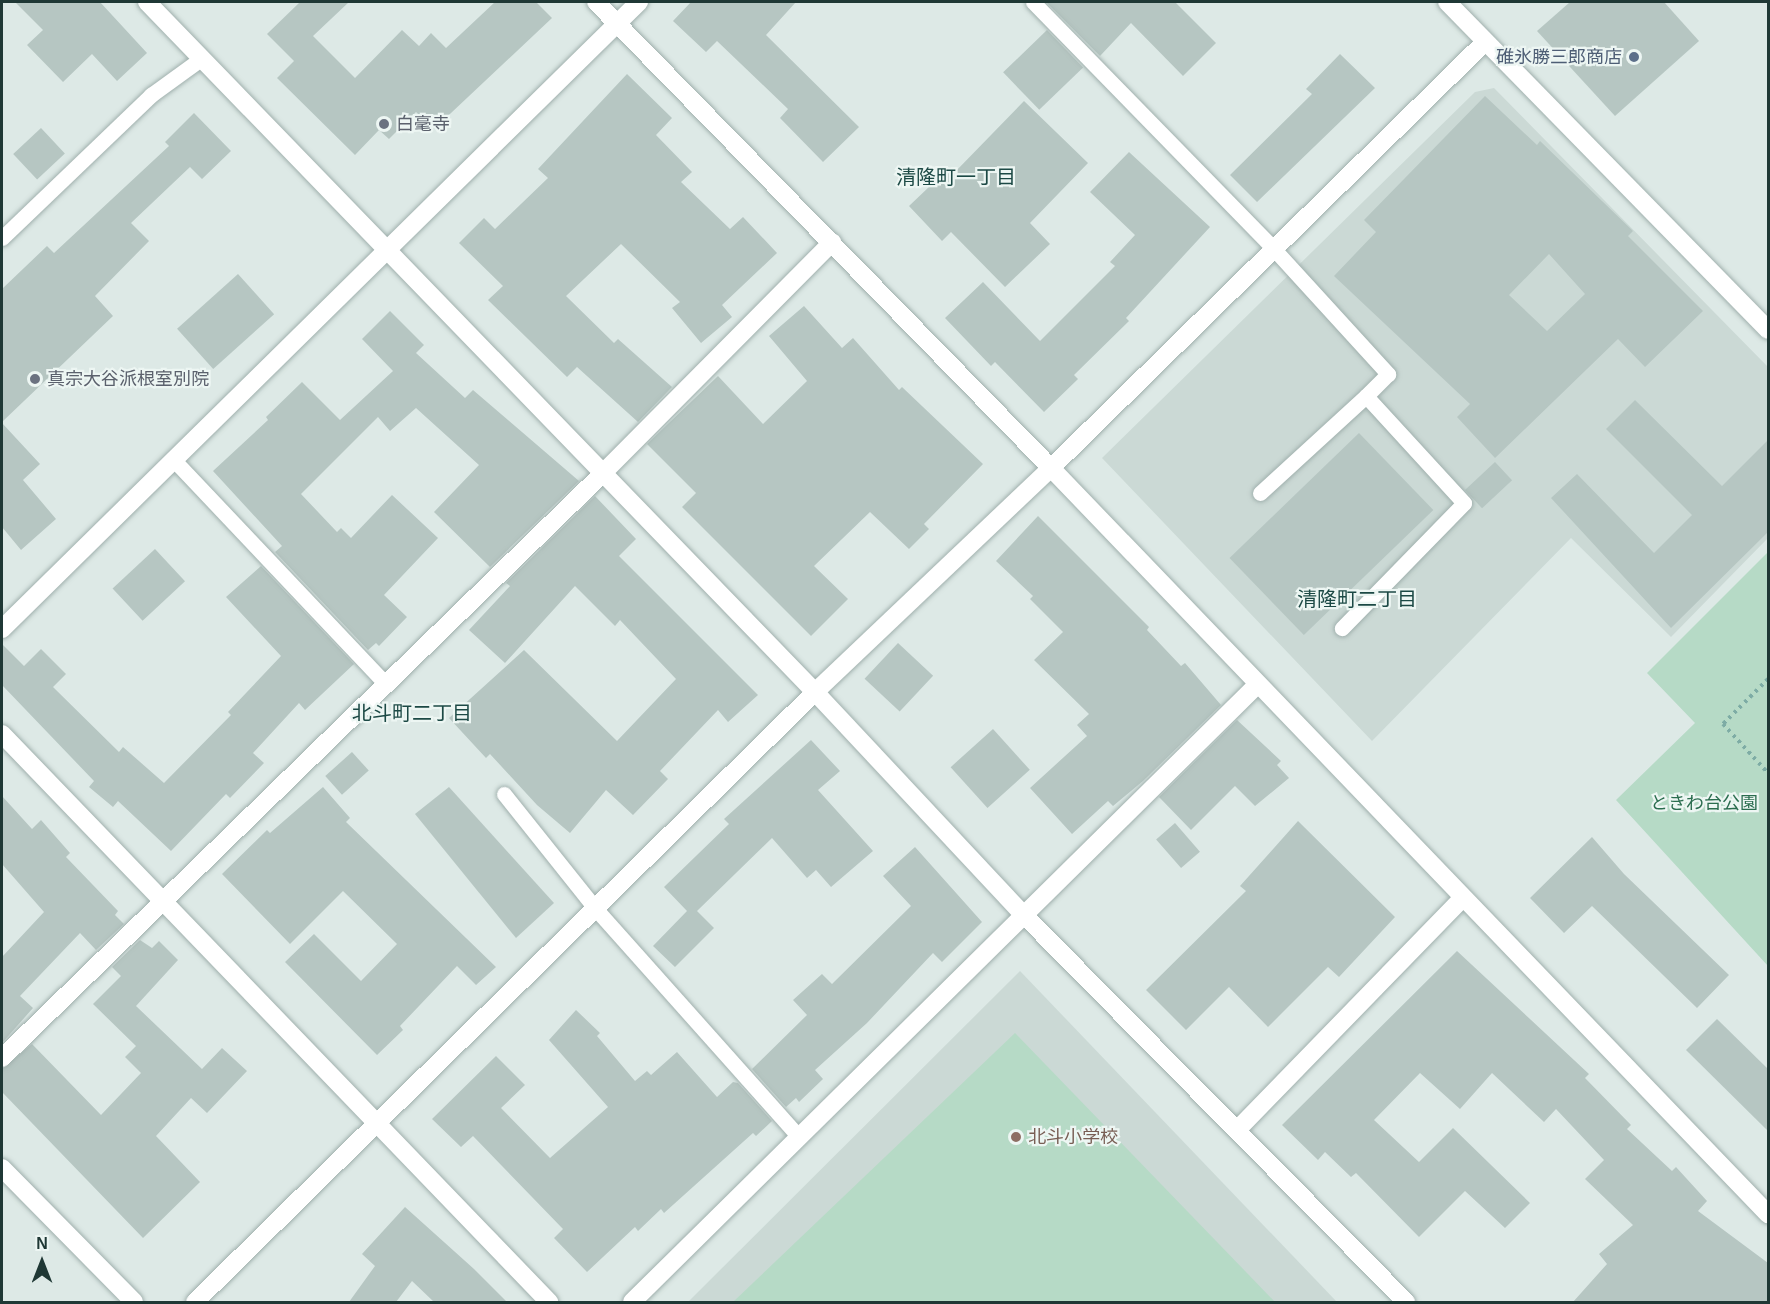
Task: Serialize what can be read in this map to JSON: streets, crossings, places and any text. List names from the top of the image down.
{
  "districts": ["清隆町一丁目", "清隆町二丁目", "北斗町二丁目"],
  "parks": ["ときわ台公園"],
  "places": [
    "碓氷勝三郎商店",
    "白毫寺",
    "真宗大谷派根室別院",
    "北斗小学校"
  ],
  "north": "top"
}
